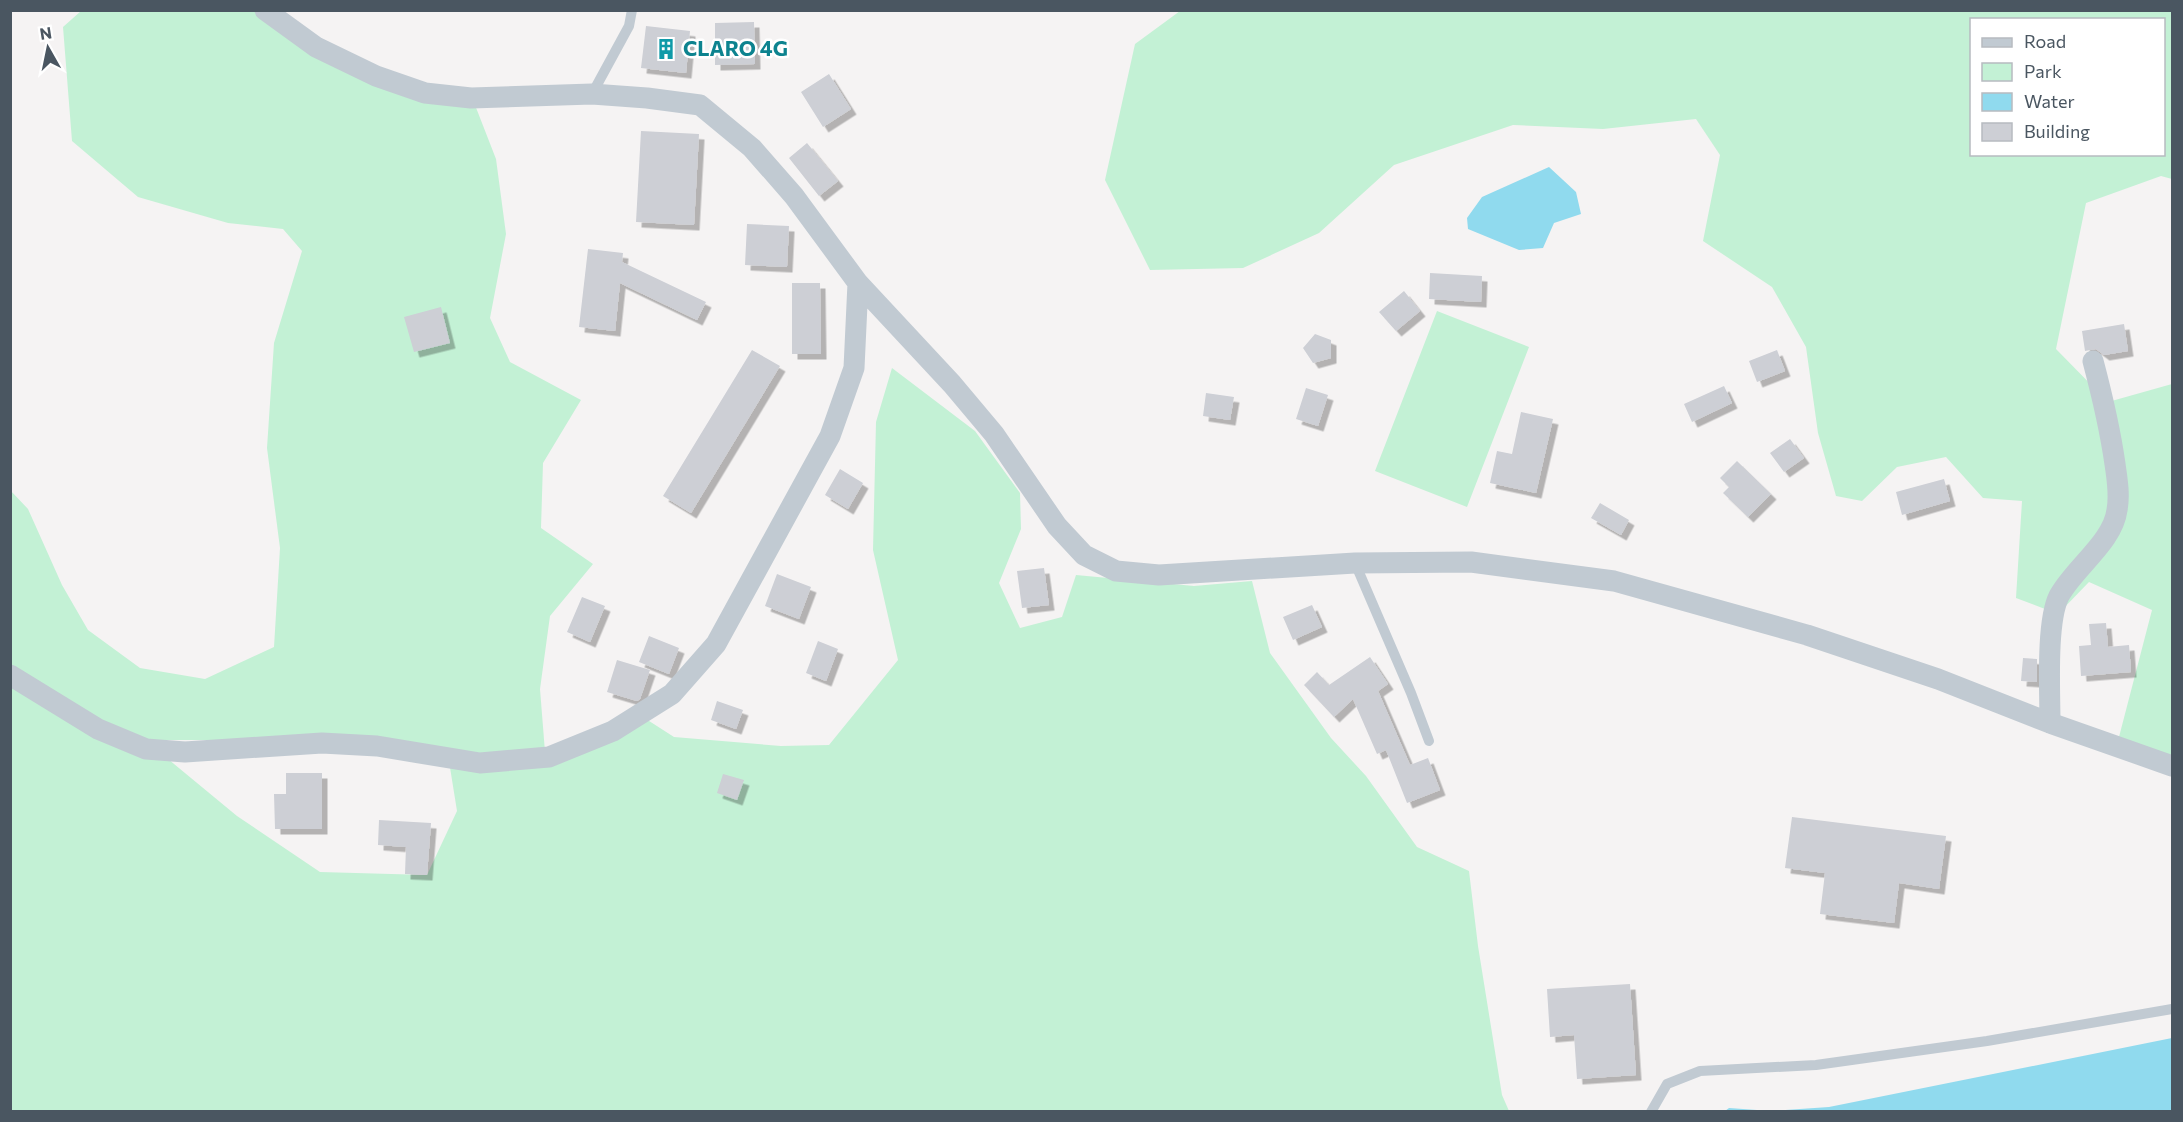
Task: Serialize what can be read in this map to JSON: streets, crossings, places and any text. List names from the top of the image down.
{
  "places": {
    "building": ["CLARO 4G"]
  },
  "legend": [
    "Road",
    "Park",
    "Water",
    "Building"
  ],
  "north": "top"
}
